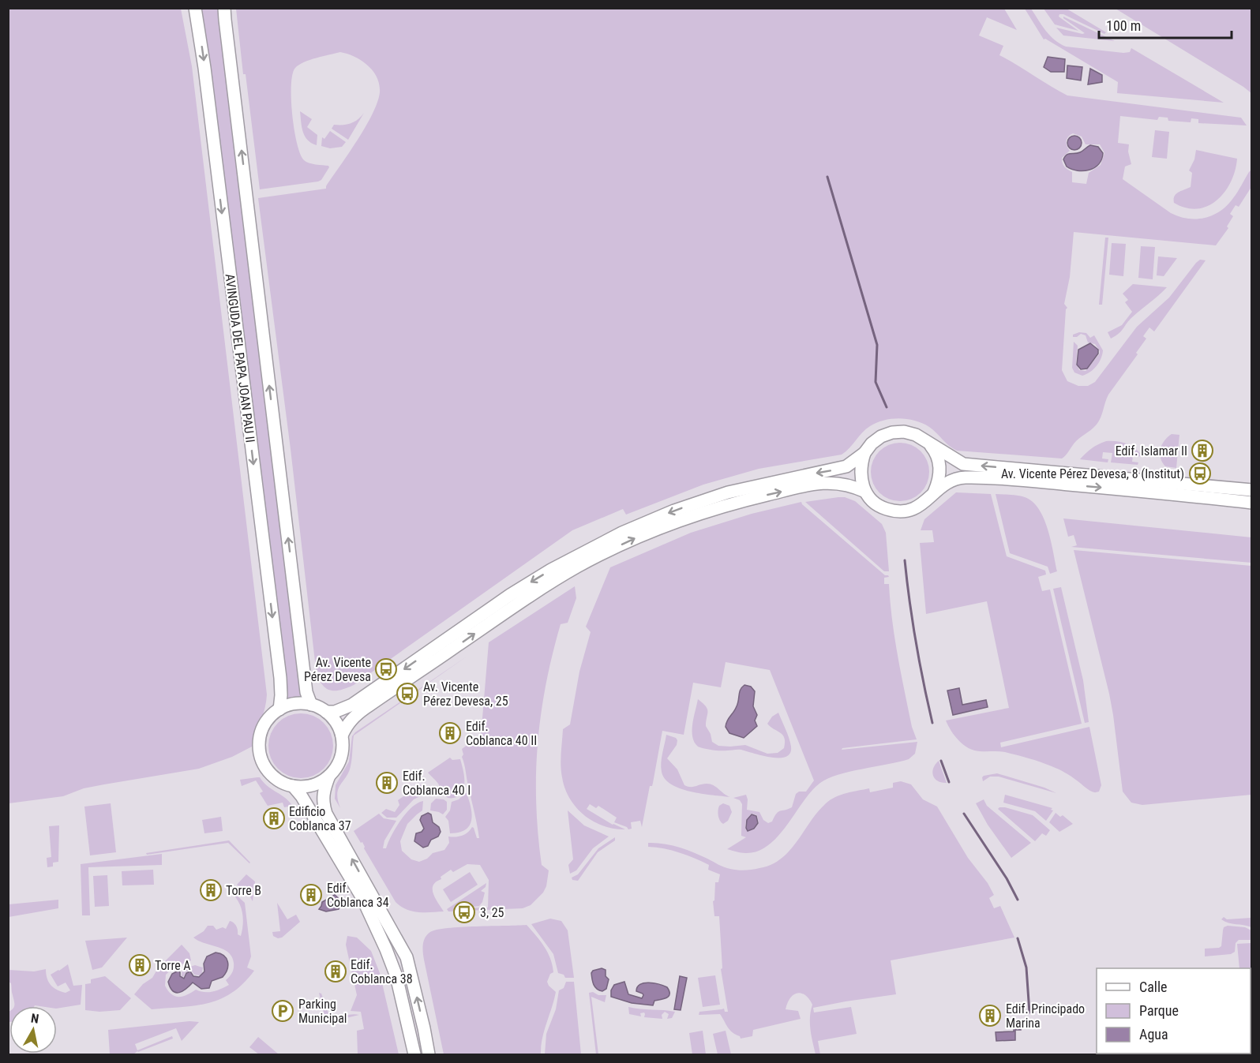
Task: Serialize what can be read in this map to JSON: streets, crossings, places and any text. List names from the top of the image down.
{
  "streets": {
    "main road": ["AVINGUDA DEL PAPA JOAN PAU II"]
  },
  "places": {
    "building": [
      "Edif. Islamar II",
      "Edif. Coblanca 40 II",
      "Edif. Coblanca 40 I",
      "Edificio Coblanca 37",
      "Torre B",
      "Edif. Coblanca 34",
      "Torre A",
      "Edif. Coblanca 38",
      "Edif. Principado Marina"
    ],
    "bus stop": [
      "Av. Vicente Pérez Devesa, 8 (Institut)",
      "Av. Vicente Pérez Devesa",
      "Av. Vicente Pérez Devesa, 25",
      "3, 25"
    ],
    "parking": ["Parking Municipal"]
  },
  "legend": ["Calle", "Parque", "Agua"],
  "scale_bar": "100 m",
  "north": "top"
}
